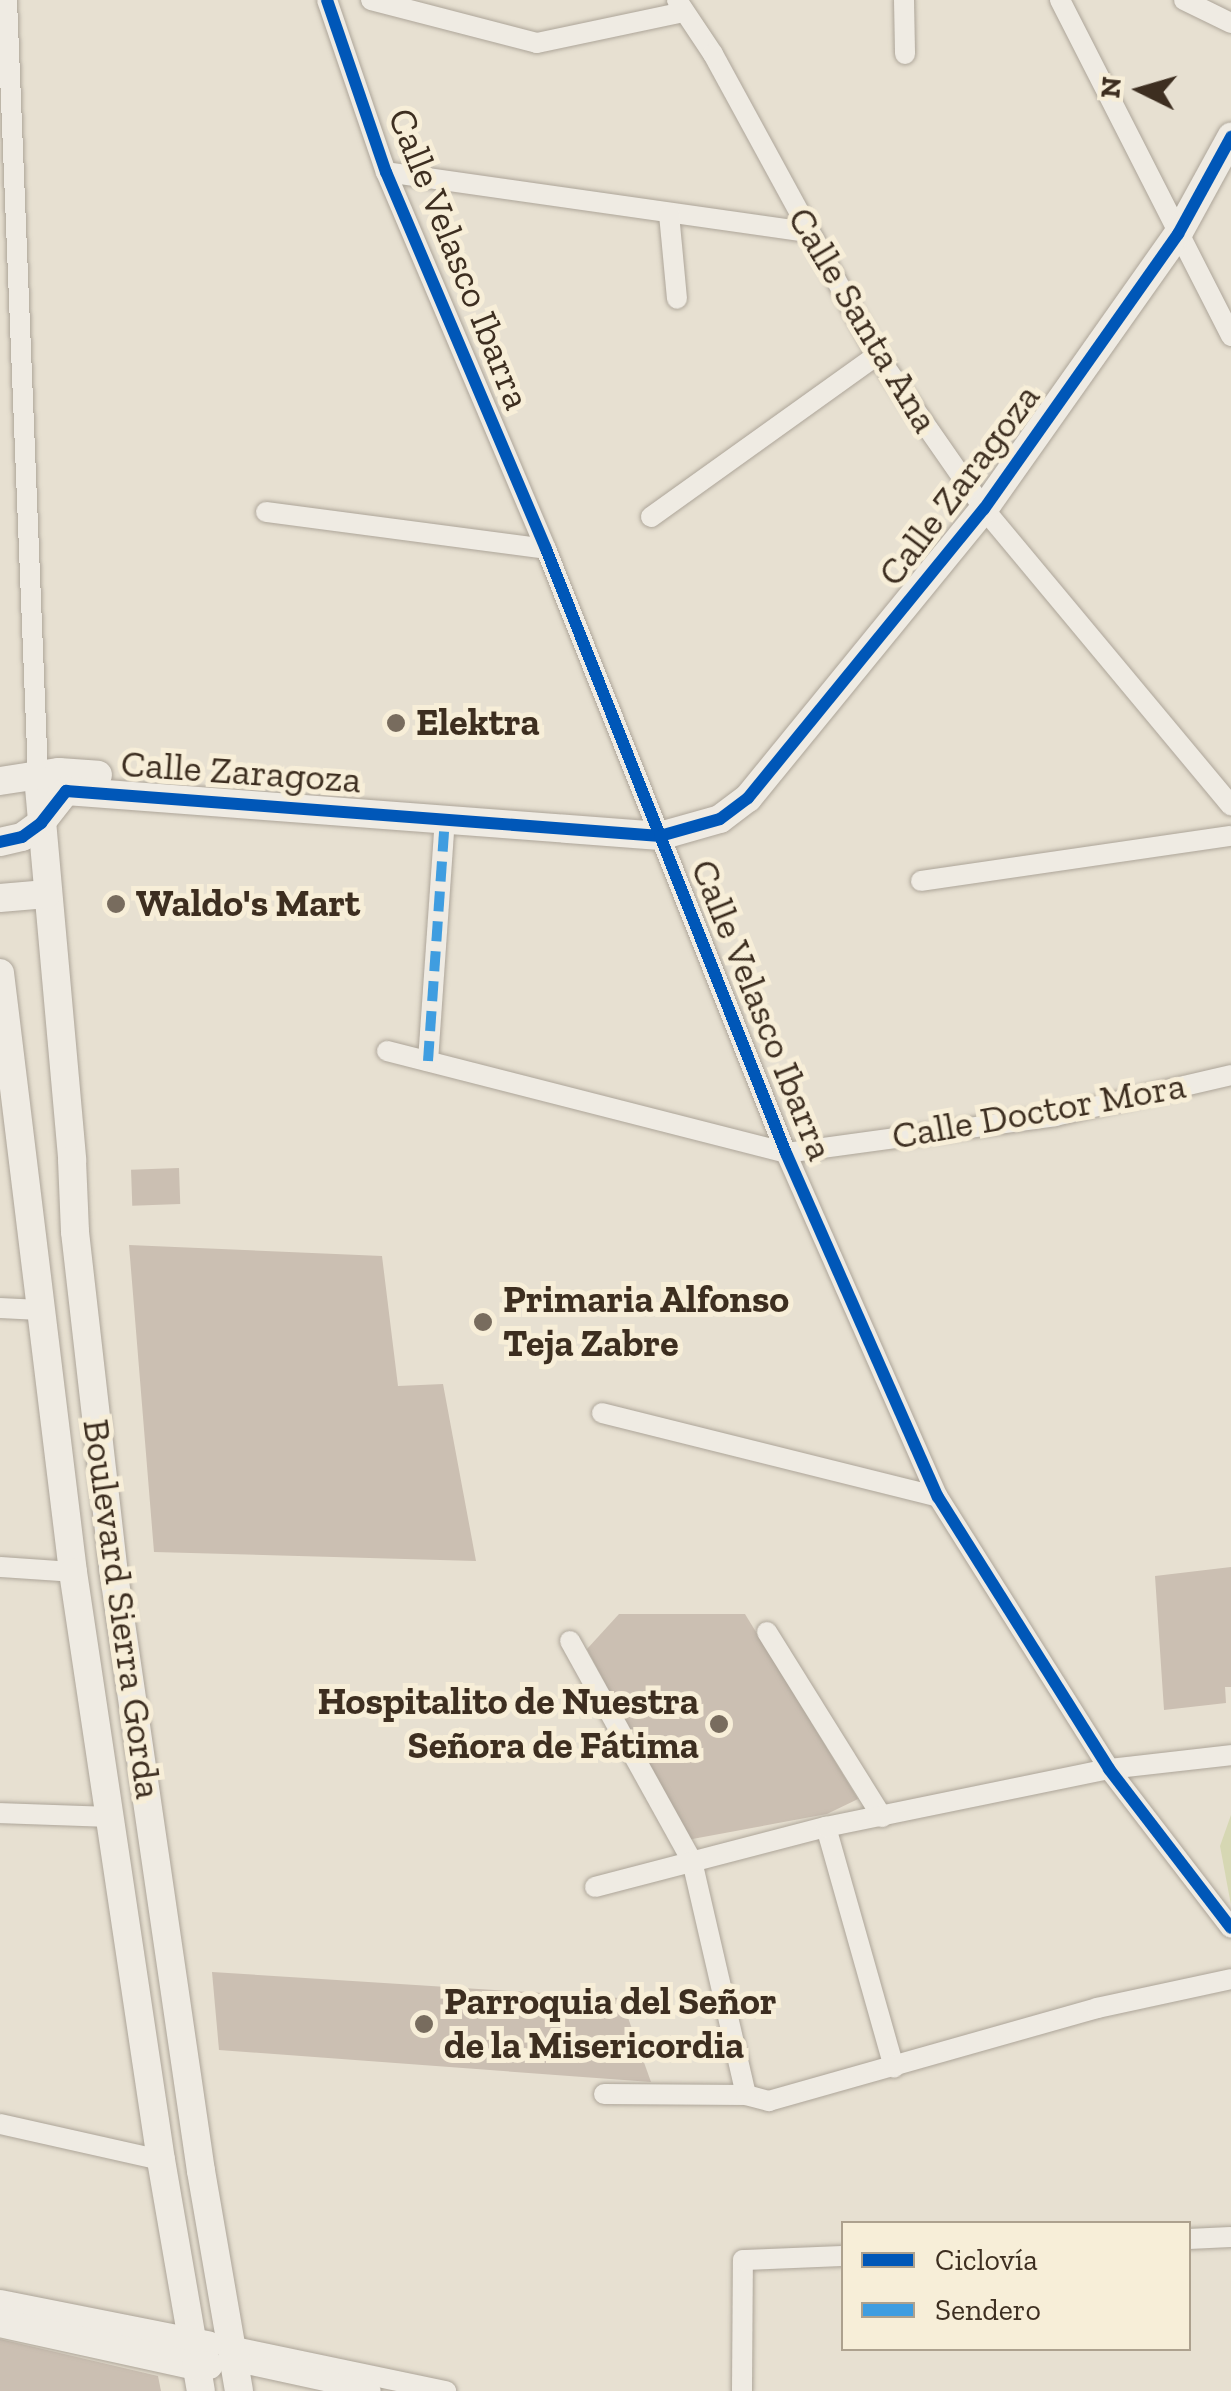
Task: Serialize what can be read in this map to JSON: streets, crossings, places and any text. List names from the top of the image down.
{
  "streets": {
    "main road": ["Calle Zaragoza", "Boulevard Sierra Gorda"],
    "street": ["Calle Velasco Ibarra", "Calle Santa Ana", "Calle Doctor Mora"]
  },
  "crossings": [
    ["Calle Velasco Ibarra", "Calle Zaragoza"],
    ["Calle Velasco Ibarra", "Calle Doctor Mora"],
    ["Calle Santa Ana", "Calle Zaragoza"],
    ["Calle Zaragoza", "Boulevard Sierra Gorda"]
  ],
  "places": [
    "Elektra",
    "Waldo's Mart",
    "Primaria Alfonso Teja Zabre",
    "Hospitalito de Nuestra Señora de Fátima",
    "Parroquia del Señor de la Misericordia"
  ],
  "legend": ["Ciclovía", "Sendero"],
  "north": "left"
}
